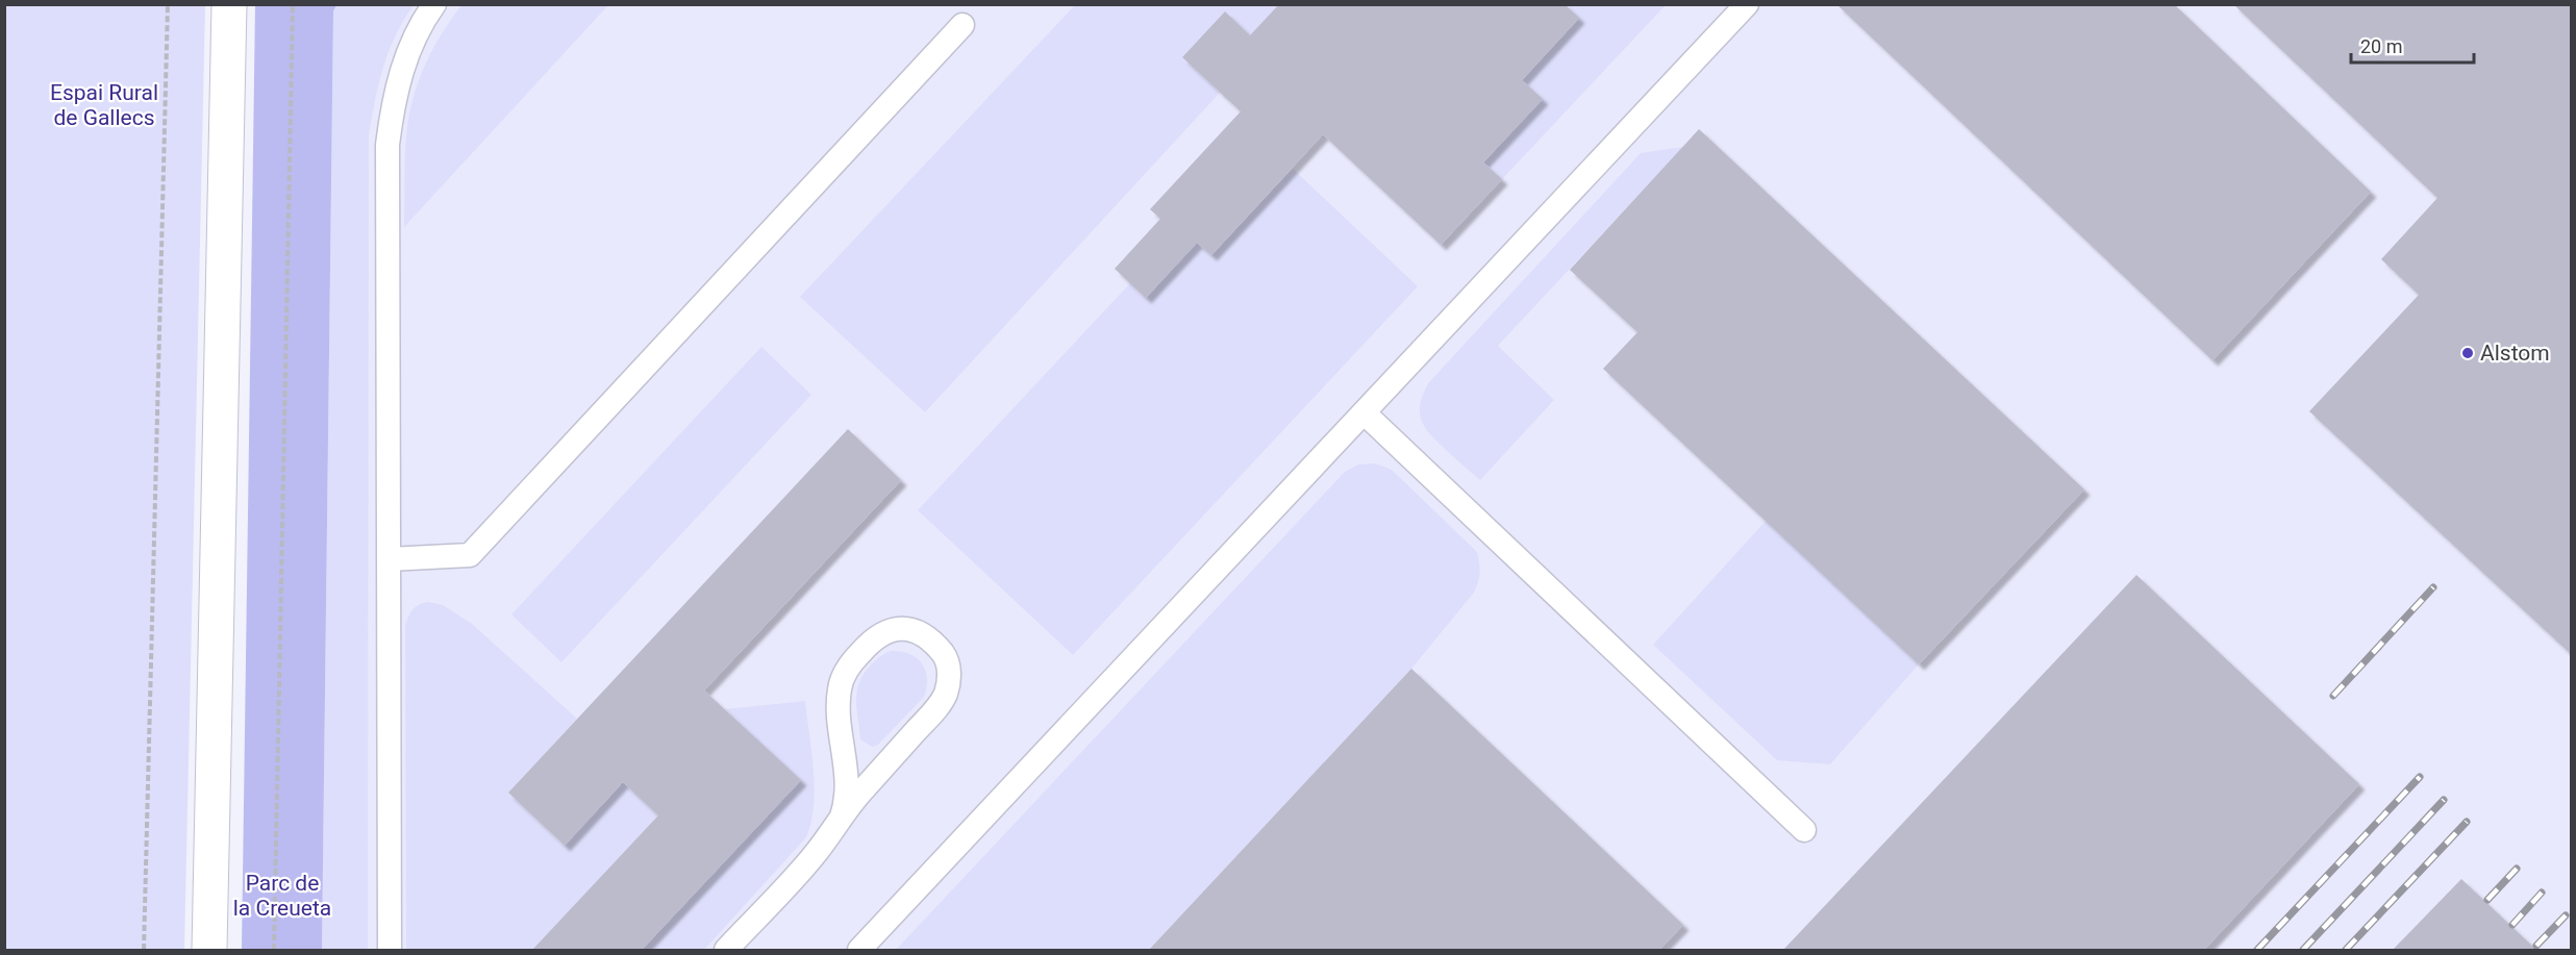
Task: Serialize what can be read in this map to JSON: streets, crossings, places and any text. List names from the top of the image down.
{
  "parks": ["Espai Rural de Gallecs", "Parc de la Creueta"],
  "places": ["Alstom"],
  "scale_bar": "20 m"
}
